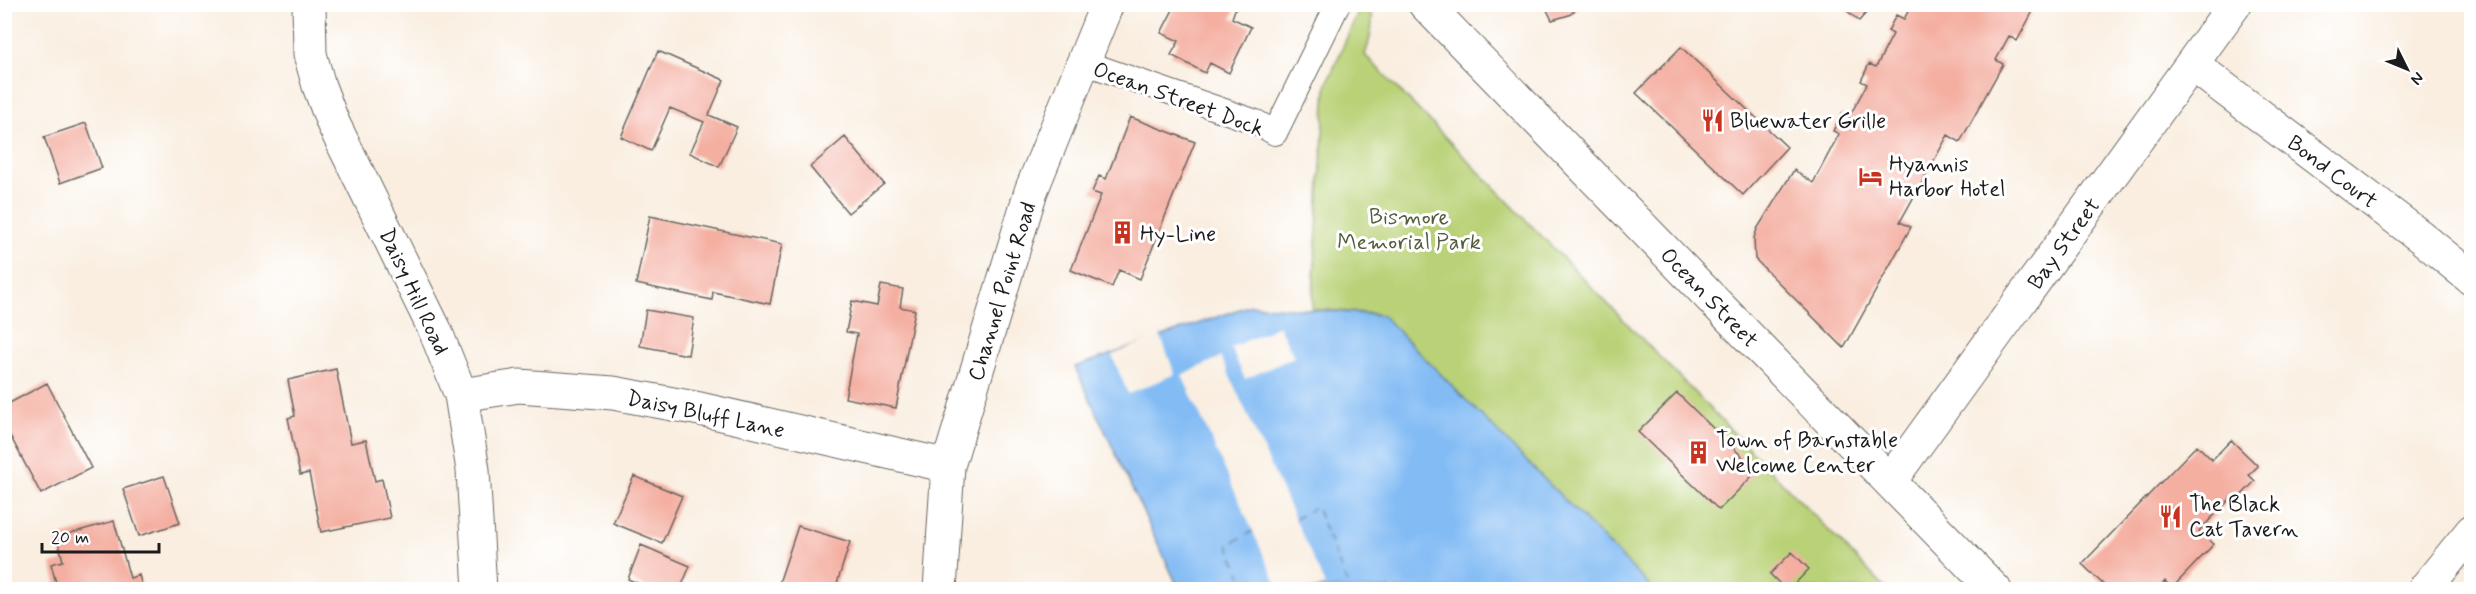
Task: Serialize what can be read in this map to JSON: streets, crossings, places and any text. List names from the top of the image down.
{
  "streets": {
    "street": [
      "Bond Court",
      "Bay Street",
      "Daisy Hill Road",
      "Channel Point Road",
      "Ocean Street",
      "Daisy Bluff Lane"
    ],
    "lane": ["Ocean Street Dock"]
  },
  "crossings": [
    ["Ocean Street Dock", "Channel Point Road"],
    ["Bond Court", "Bay Street"],
    ["Bay Street", "Ocean Street"],
    ["Daisy Hill Road", "Daisy Bluff Lane"],
    ["Channel Point Road", "Daisy Bluff Lane"]
  ],
  "parks": ["Bismore Memorial Park"],
  "places": {
    "restaurant": ["Bluewater Grille", "The Black Cat Tavern"],
    "hotel": ["Hyannis Harbor Hotel"],
    "building": ["Hy-Line", "Town of Barnstable Welcome Center"]
  },
  "scale_bar": "20 m",
  "north": "bottom right"
}
